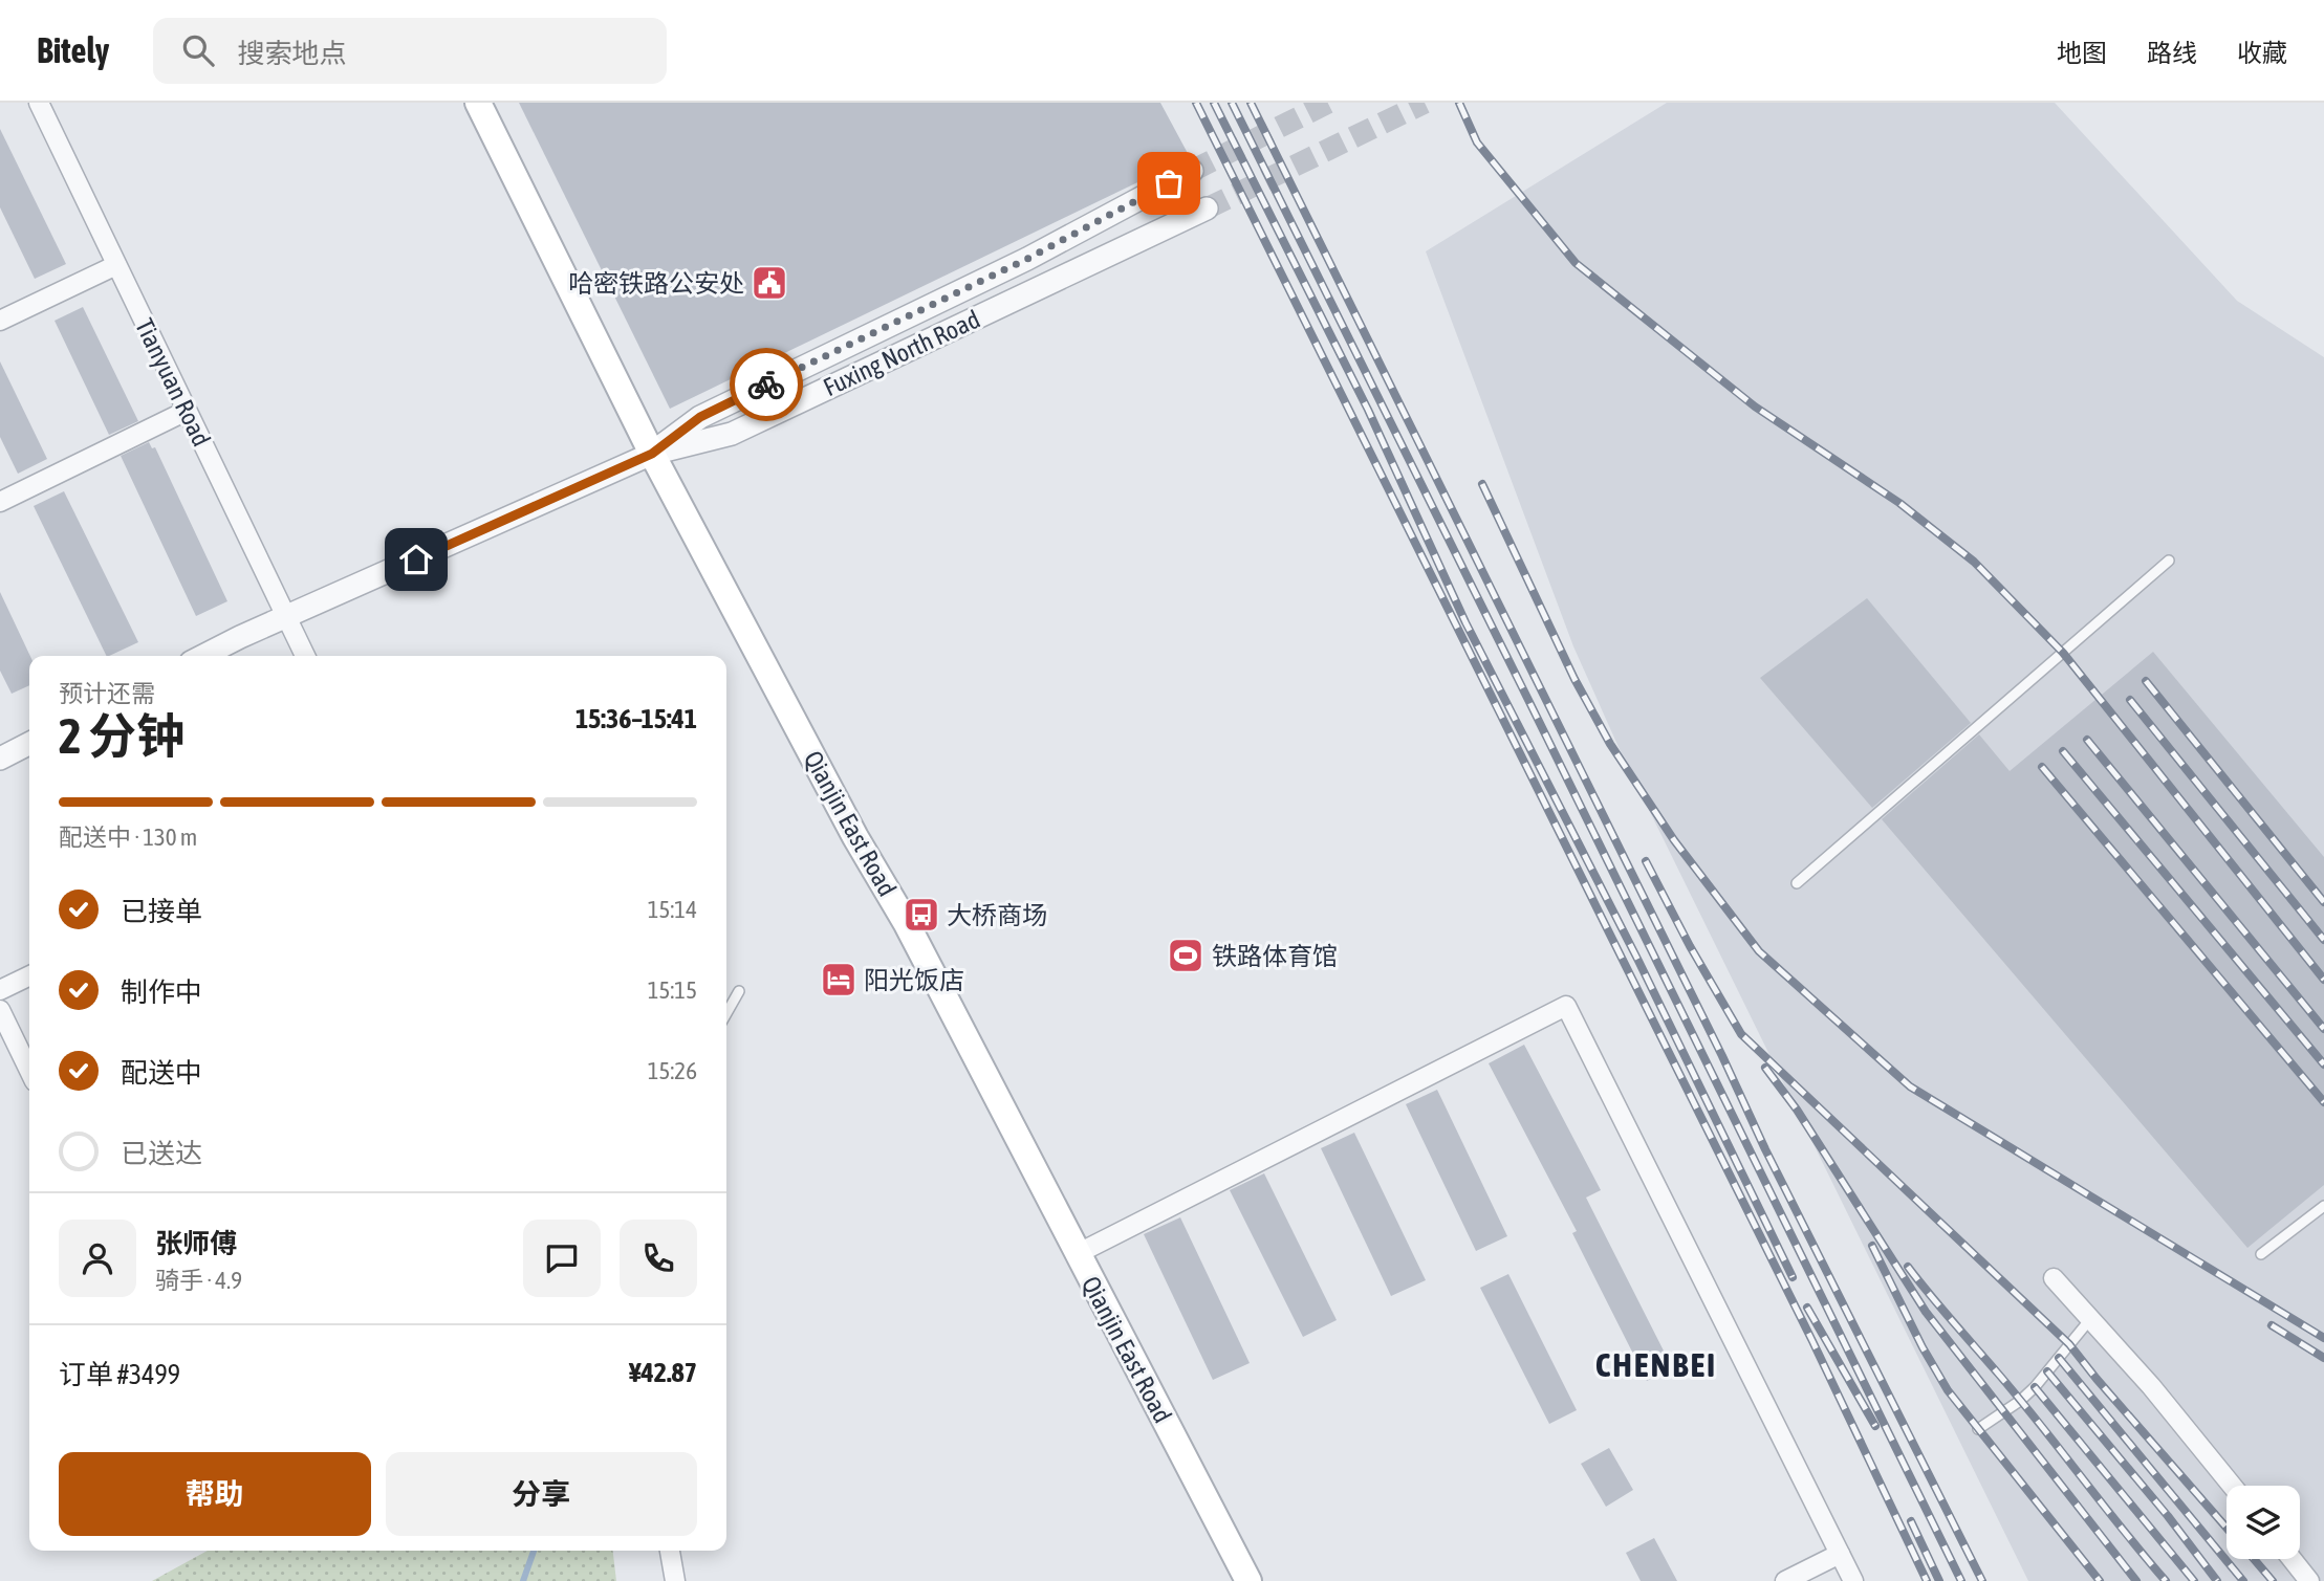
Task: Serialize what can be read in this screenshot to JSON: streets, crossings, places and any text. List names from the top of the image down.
{
  "streets": {
    "main road": ["Qianjin East Road"],
    "street": ["Fuxing North Road", "Tianyuan Road"]
  },
  "crossings": [
    ["Fuxing North Road", "Tianyuan Road"],
    ["Fuxing North Road", "Qianjin East Road"]
  ],
  "districts": ["CHENBEI"],
  "places": {
    "public building": ["哈密铁路公安处"],
    "bus stop": ["大桥商场"],
    "sports": ["铁路体育馆"],
    "hotel": ["阳光饭店"]
  },
  "page": {
    "header": "Bitely",
    "search": "搜索地点",
    "nav": ["地图", "路线", "收藏"],
    "heading": ["2 分钟", "预计还需", "15:36–15:41"],
    "panel": [
      "张师傅",
      "骑手 · 4.9",
      "订单 #3499",
      "¥42.87"
    ],
    "bar": "配送中 · 130 m",
    "list": [
      ["已接单", "15:14"],
      ["制作中", "15:15"],
      ["配送中", "15:26"],
      "已送达"
    ],
    "buttons": ["帮助", "分享"]
  }
}
